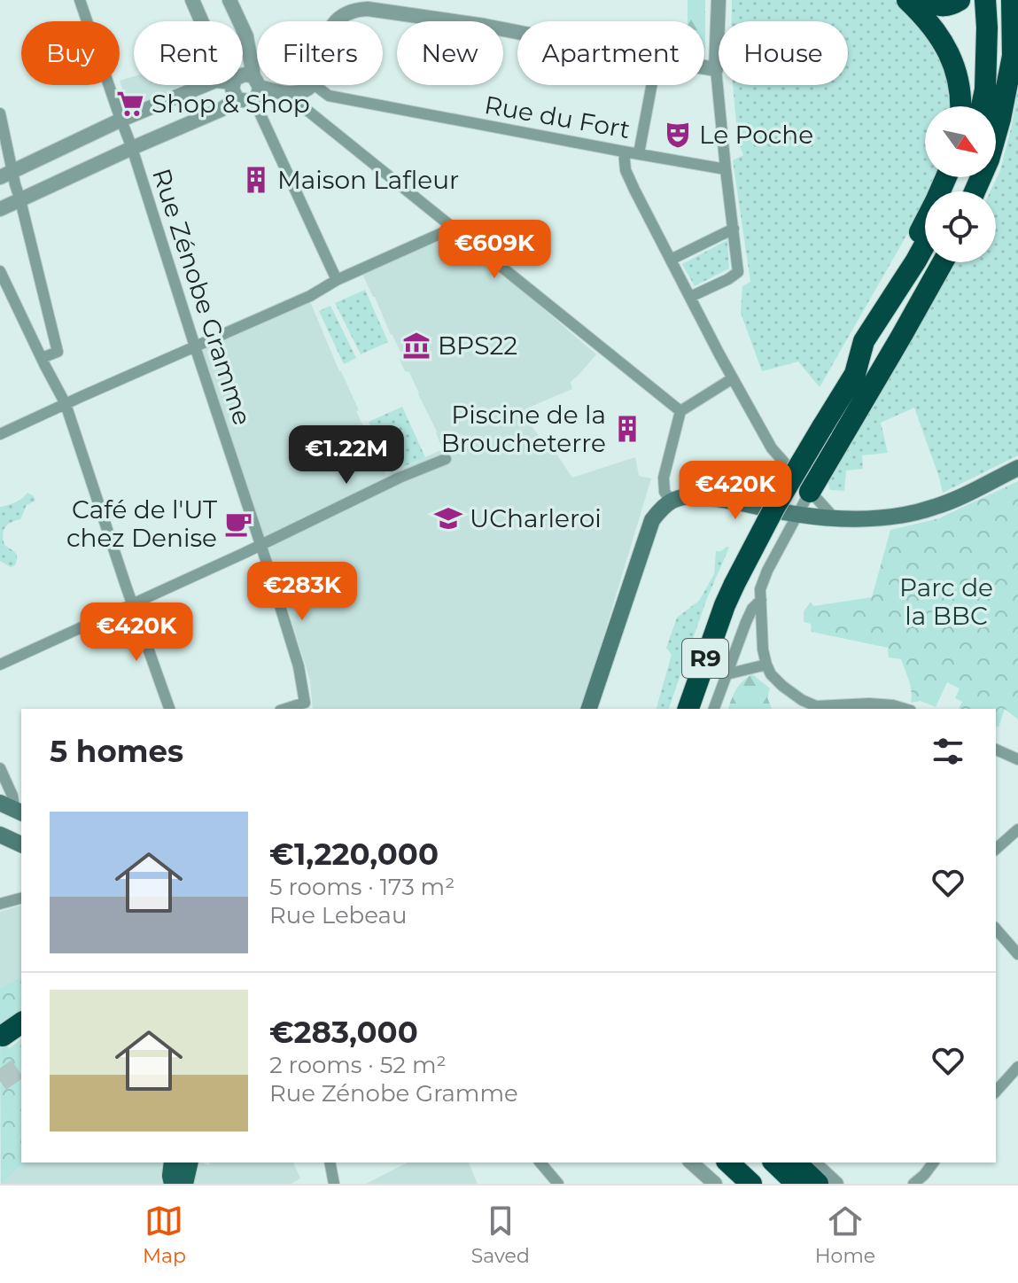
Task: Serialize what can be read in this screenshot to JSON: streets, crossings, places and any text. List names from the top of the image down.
{
  "streets": {
    "highway": ["R9"],
    "street": ["Rue du Fort", "Rue Zénobe Gramme"]
  },
  "parks": ["Parc de la BBC"],
  "places": {
    "supermarket": ["Shop & Shop"],
    "theatre": ["Le Poche"],
    "building": ["Maison Lafleur", "Piscine de la Broucheterre"],
    "museum": ["BPS22"],
    "school or university": ["UCharleroi"],
    "cafe": ["Café de l'UT chez Denise"]
  },
  "north": "bottom right",
  "page": {
    "chip": [
      "Buy",
      "Rent",
      "Filters",
      "New",
      "Apartment",
      "House"
    ],
    "price": [
      "€609K",
      "€1.22M",
      "€420K",
      "€283K",
      "€420K"
    ],
    "heading": "5 homes",
    "list": [
      {
        "name": "€1,220,000",
        "note": "5 rooms · 173 m² · Rue Lebeau"
      },
      {
        "name": "€283,000",
        "note": "2 rooms · 52 m² · Rue Zénobe Gramme"
      }
    ],
    "tabs": ["Map", "Saved", "Home"]
  }
}
